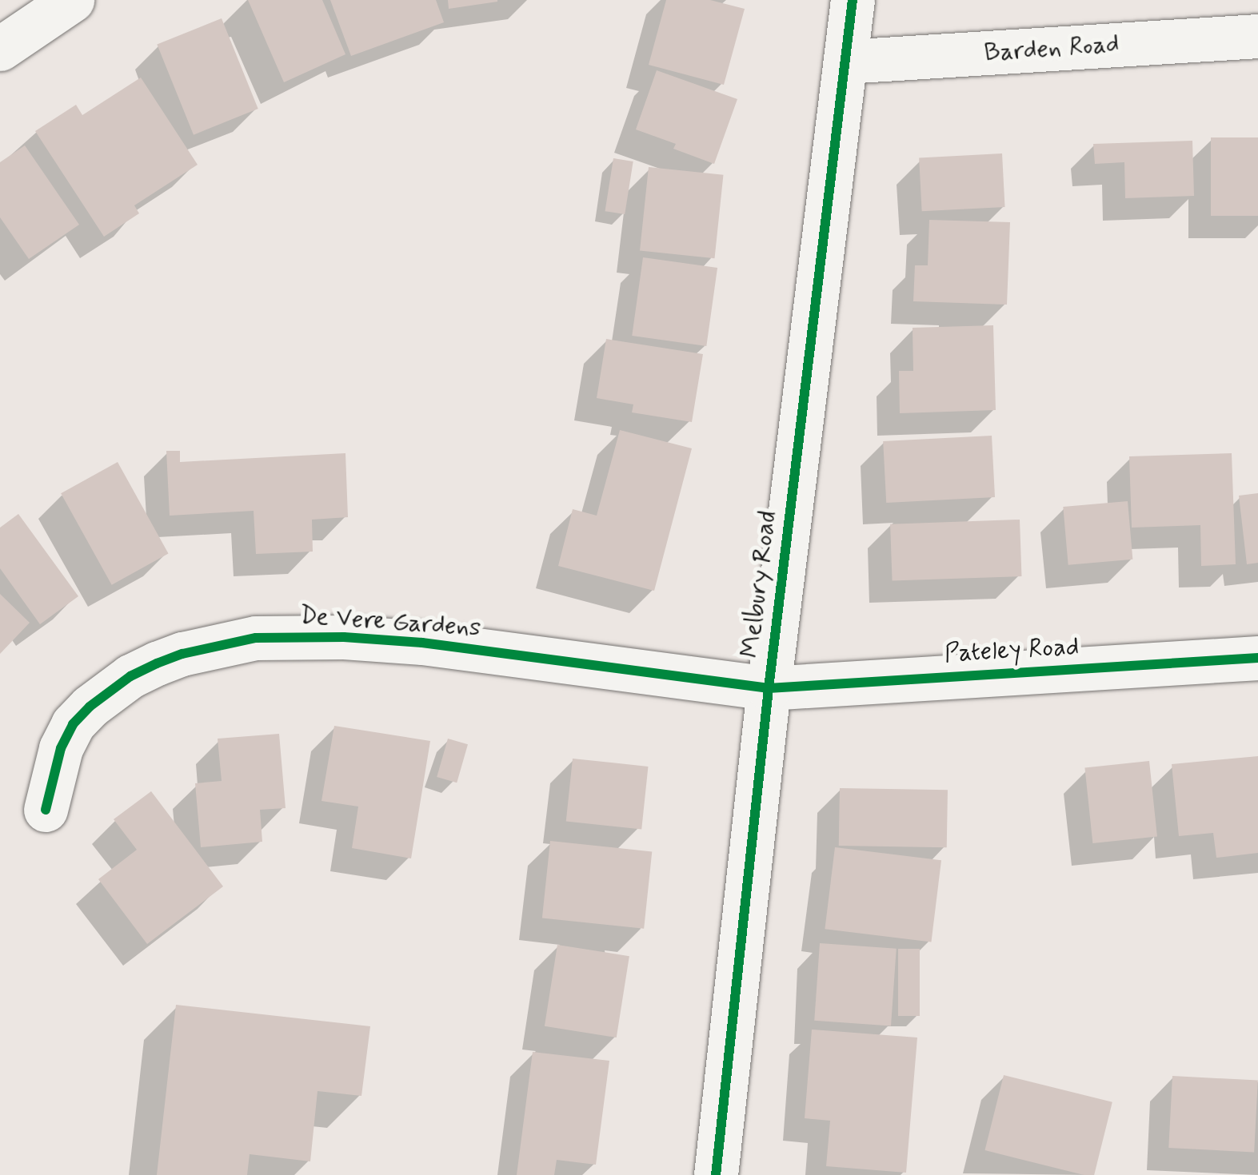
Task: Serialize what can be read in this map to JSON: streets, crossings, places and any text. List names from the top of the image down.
{
  "streets": {
    "street": [
      "Barden Road",
      "Melbury Road",
      "De Vere Gardens",
      "Pateley Road"
    ]
  },
  "crossings": [
    ["Barden Road", "Melbury Road"],
    ["Melbury Road", "De Vere Gardens"],
    ["Melbury Road", "Pateley Road"],
    ["De Vere Gardens", "Pateley Road"]
  ]
}
